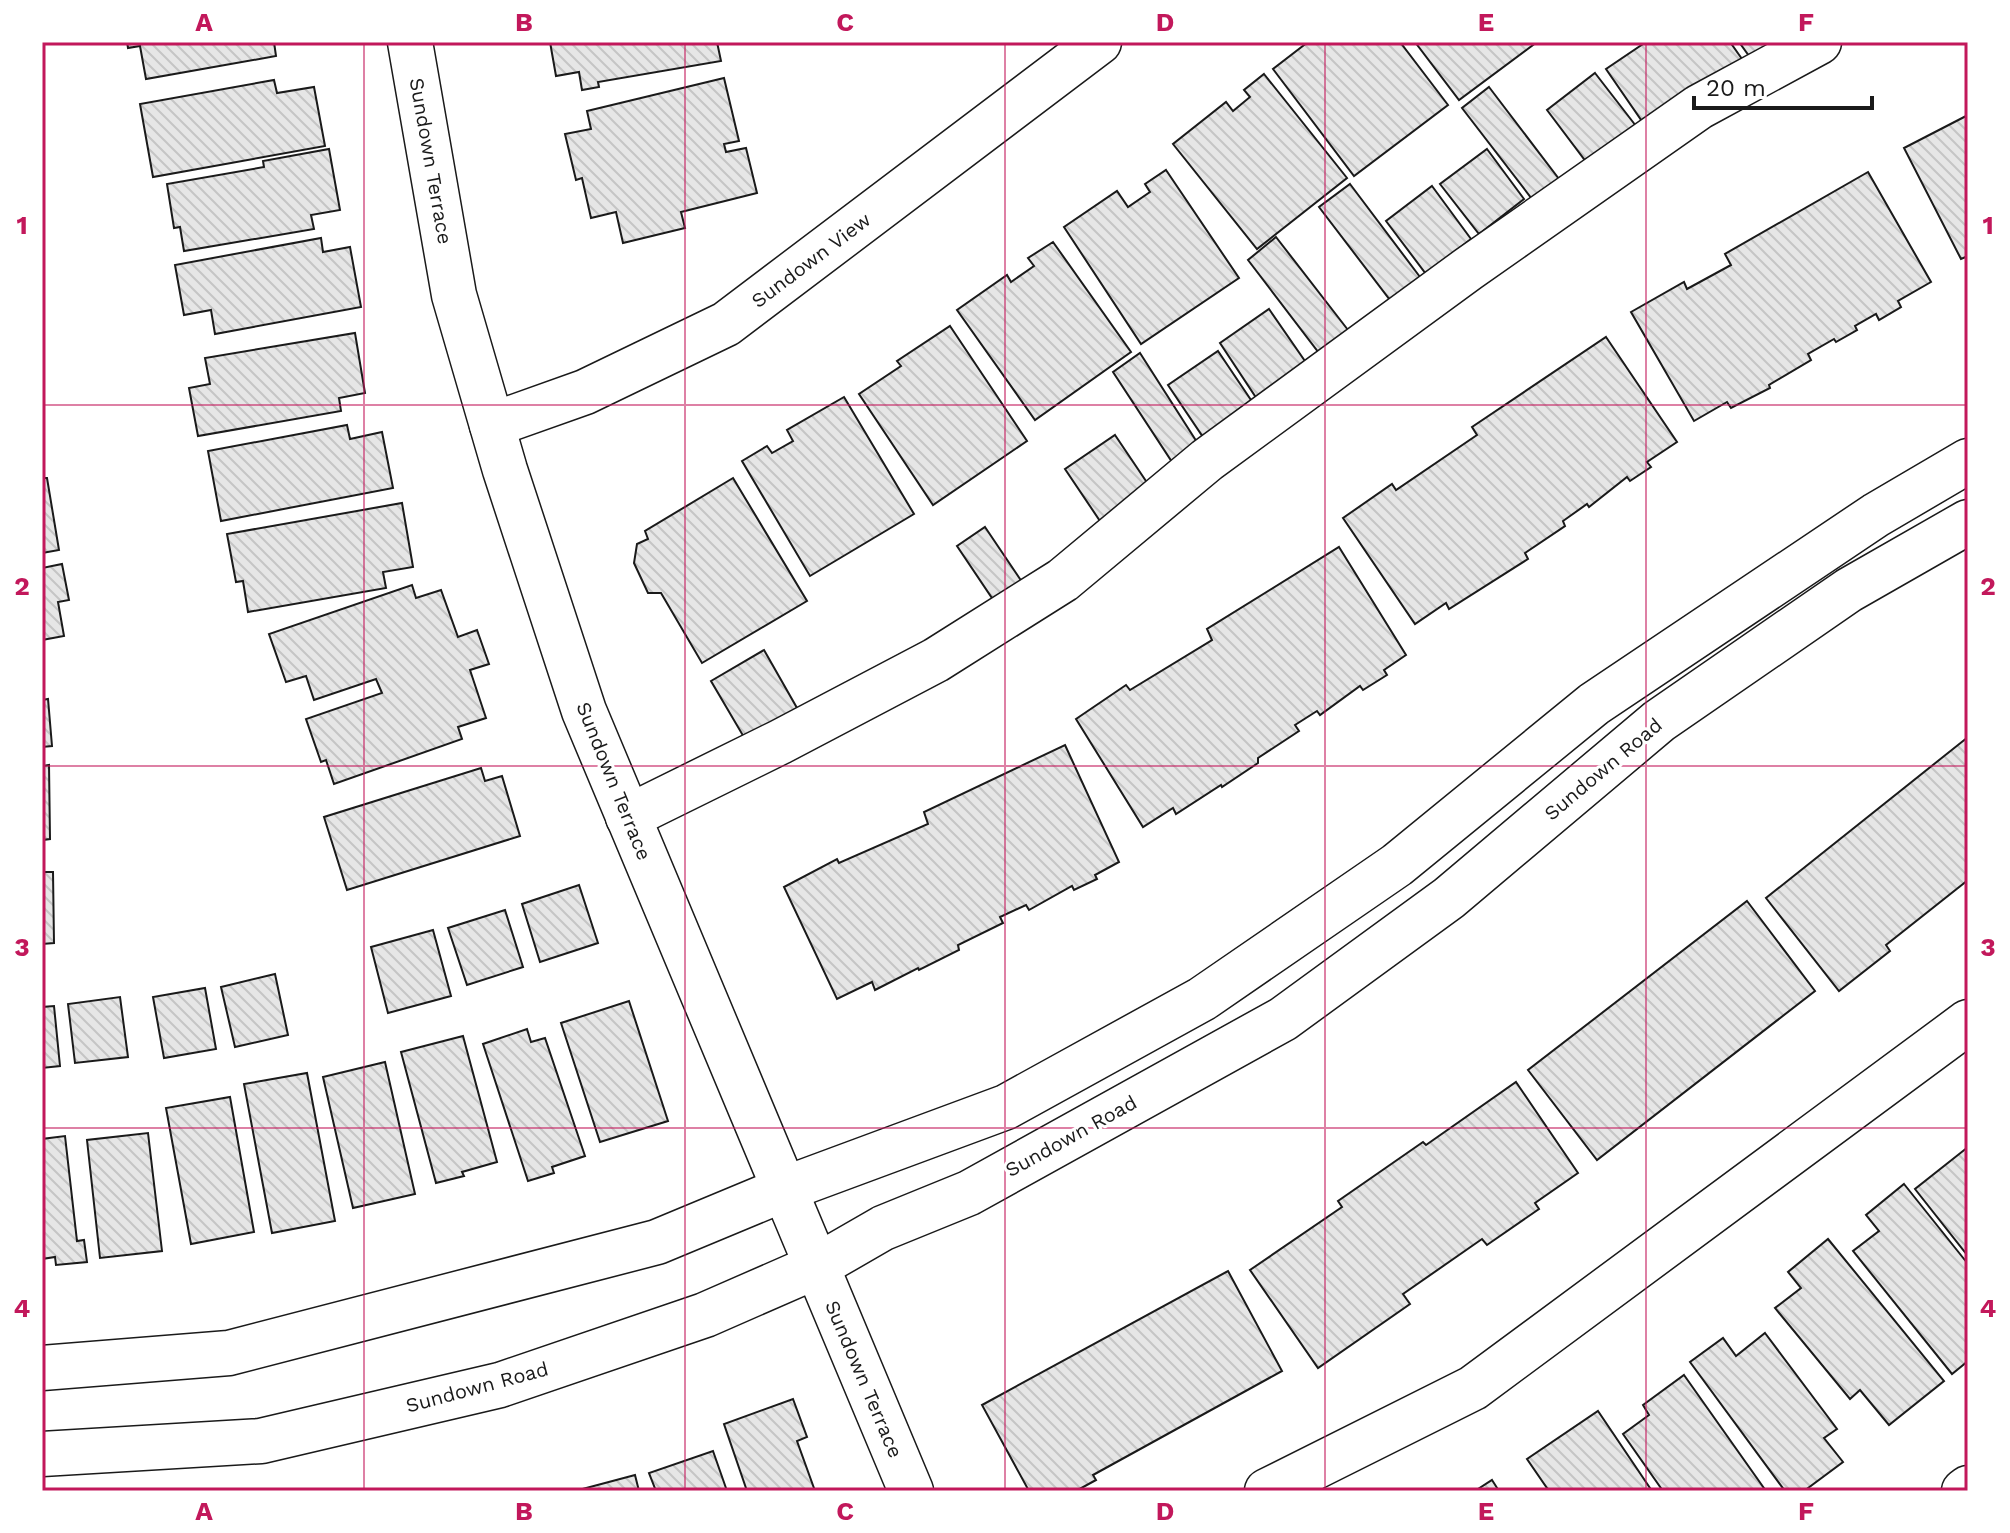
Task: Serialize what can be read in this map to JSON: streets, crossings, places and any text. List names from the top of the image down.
{
  "streets": {
    "street": ["Sundown Terrace", "Sundown View", "Sundown Road"]
  },
  "crossings": [
    ["Sundown Terrace", "Sundown View"],
    ["Sundown Terrace", "Sundown Road"]
  ],
  "scale_bar": "20 m",
  "grid": {
    "columns": [
      "A",
      "B",
      "C",
      "D",
      "E",
      "F"
    ],
    "rows": [
      "1",
      "2",
      "3",
      "4"
    ]
  }
}
